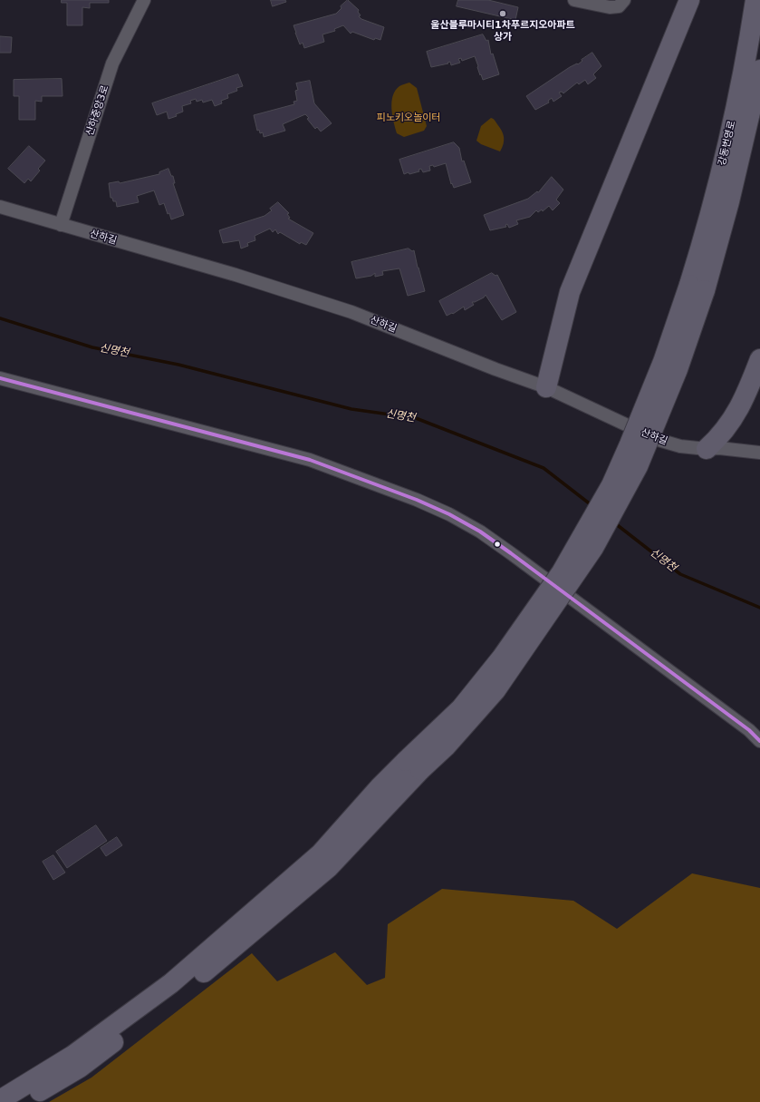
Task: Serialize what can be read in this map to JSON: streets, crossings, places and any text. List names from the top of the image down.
{
  "streets": {
    "highway": ["강동번영로"],
    "street": ["산하중앙3로", "산하길"]
  },
  "crossings": [
    ["산하중앙3로", "산하길"]
  ],
  "water": ["신명천"],
  "parks": ["피노키오놀이터"],
  "places": ["울산블루마시티1차푸르지오아파트 상가"]
}
